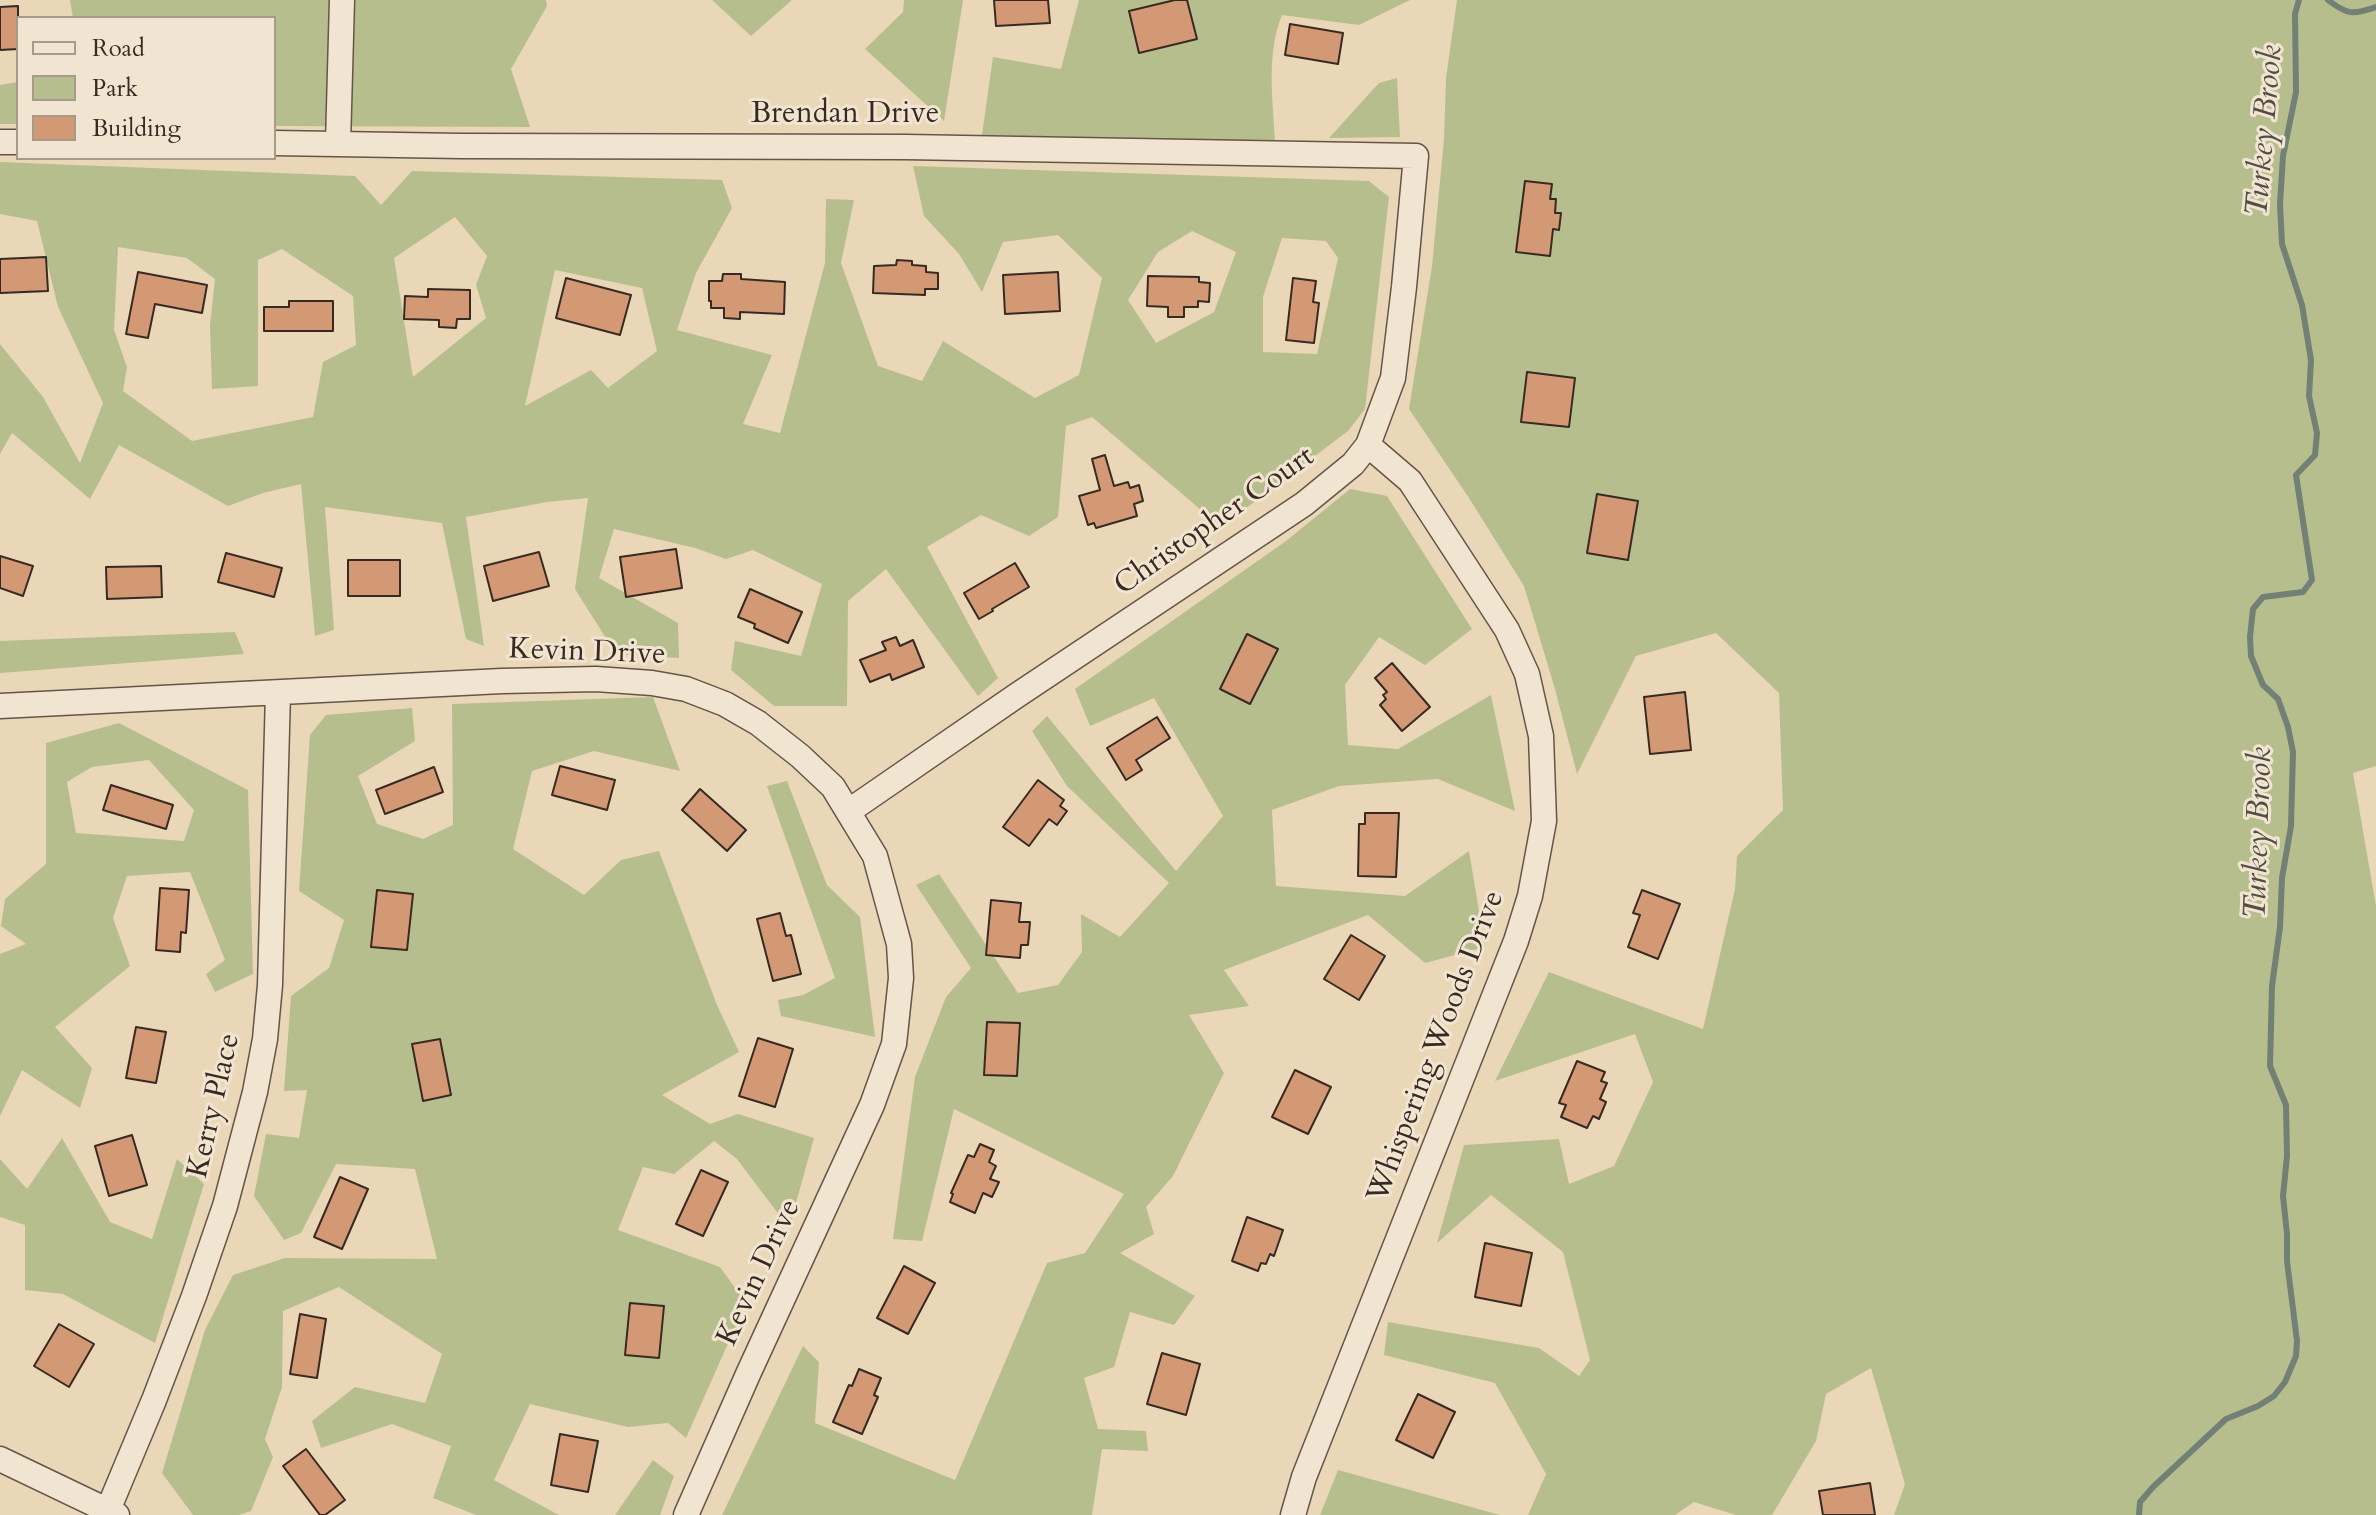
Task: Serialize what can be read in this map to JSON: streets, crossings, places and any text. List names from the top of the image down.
{
  "streets": {
    "street": [
      "Brendan Drive",
      "Christopher Court",
      "Kevin Drive",
      "Whispering Woods Drive",
      "Kerry Place"
    ]
  },
  "crossings": [
    ["Brendan Drive", "Christopher Court"],
    ["Christopher Court", "Kevin Drive"],
    ["Christopher Court", "Whispering Woods Drive"],
    ["Kevin Drive", "Kerry Place"]
  ],
  "water": ["Turkey Brook"],
  "legend": ["Road", "Park", "Building"]
}
